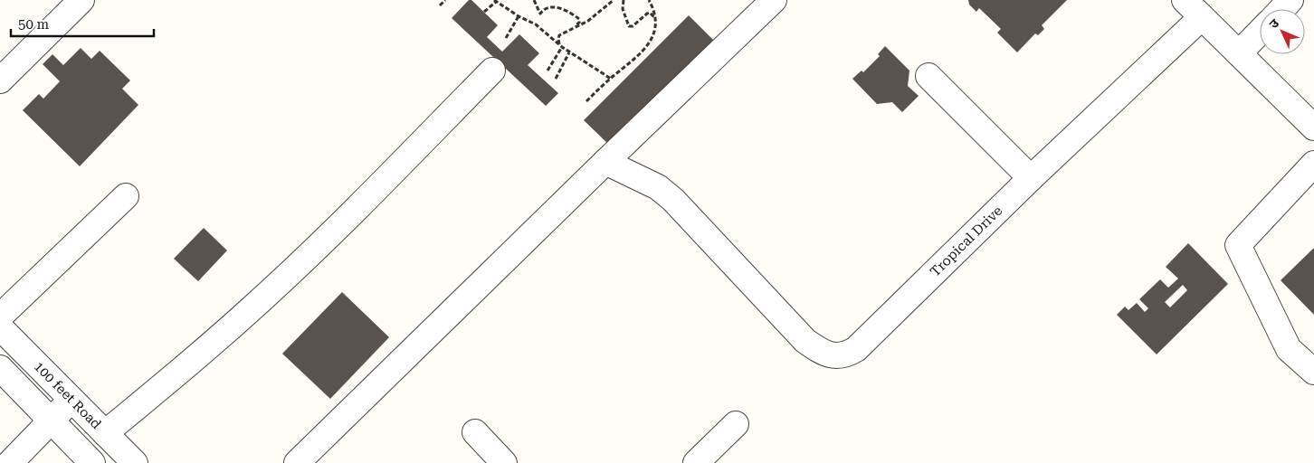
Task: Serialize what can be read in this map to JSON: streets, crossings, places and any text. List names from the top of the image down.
{
  "streets": {
    "street": ["Tropical Drive", "100 feet Road"]
  },
  "scale_bar": "50 m",
  "north": "top left"
}
